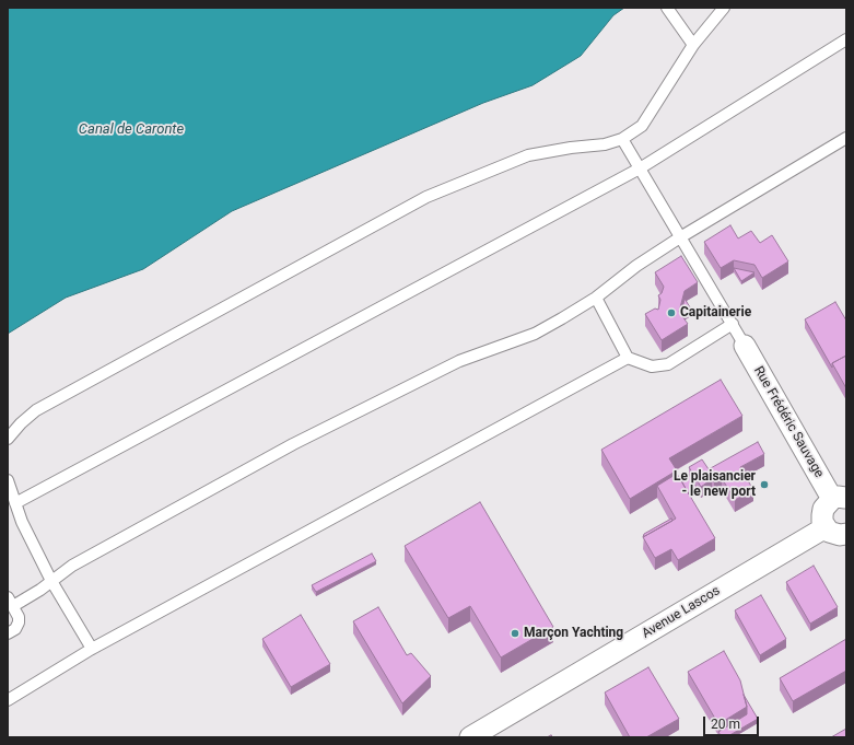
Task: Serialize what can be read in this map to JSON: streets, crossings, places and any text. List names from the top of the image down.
{
  "streets": {
    "street": ["Rue Frédéric Sauvage", "Avenue Lascos"]
  },
  "water": ["Canal de Caronte"],
  "places": ["Capitainerie", "Le plaisancier - le new port", "Marçon Yachting"],
  "scale_bar": "20 m"
}
